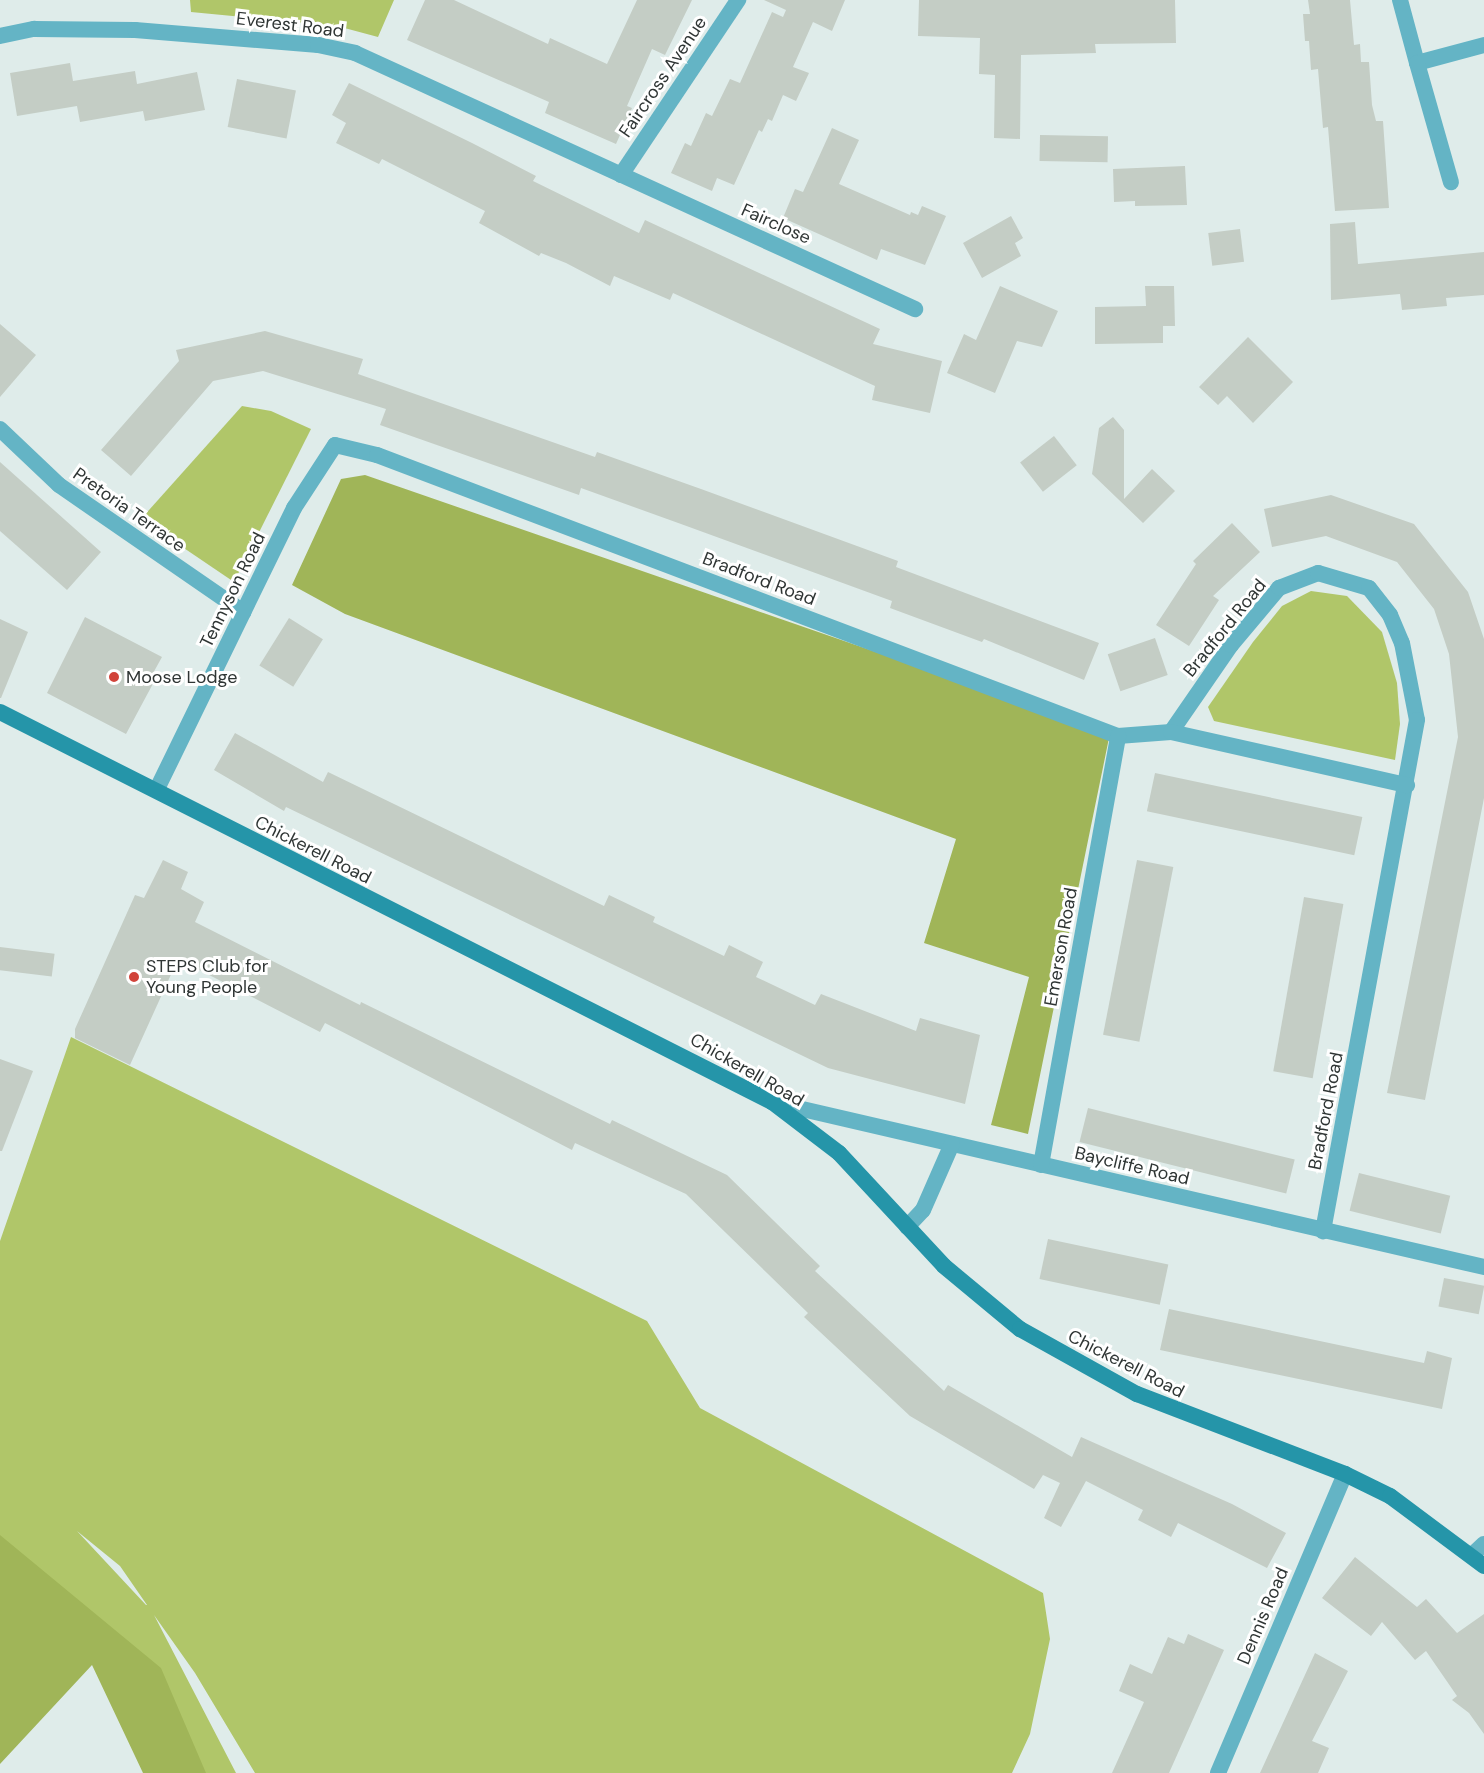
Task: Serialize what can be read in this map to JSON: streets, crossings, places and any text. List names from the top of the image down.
{
  "streets": {
    "main road": ["Chickerell Road"],
    "street": [
      "Everest Road",
      "Faircross Avenue",
      "Fairclose",
      "Pretoria Terrace",
      "Bradford Road",
      "Tennyson Road",
      "Emerson Road",
      "Baycliffe Road",
      "Dennis Road"
    ]
  },
  "crossings": [
    ["Everest Road", "Faircross Avenue"],
    ["Everest Road", "Fairclose"],
    ["Faircross Avenue", "Fairclose"],
    ["Pretoria Terrace", "Tennyson Road"],
    ["Bradford Road", "Tennyson Road"],
    ["Bradford Road", "Emerson Road"],
    ["Bradford Road", "Baycliffe Road"],
    ["Tennyson Road", "Chickerell Road"],
    ["Chickerell Road", "Baycliffe Road"],
    ["Chickerell Road", "Dennis Road"],
    ["Emerson Road", "Baycliffe Road"]
  ],
  "places": ["Moose Lodge", "STEPS Club for Young People"]
}
